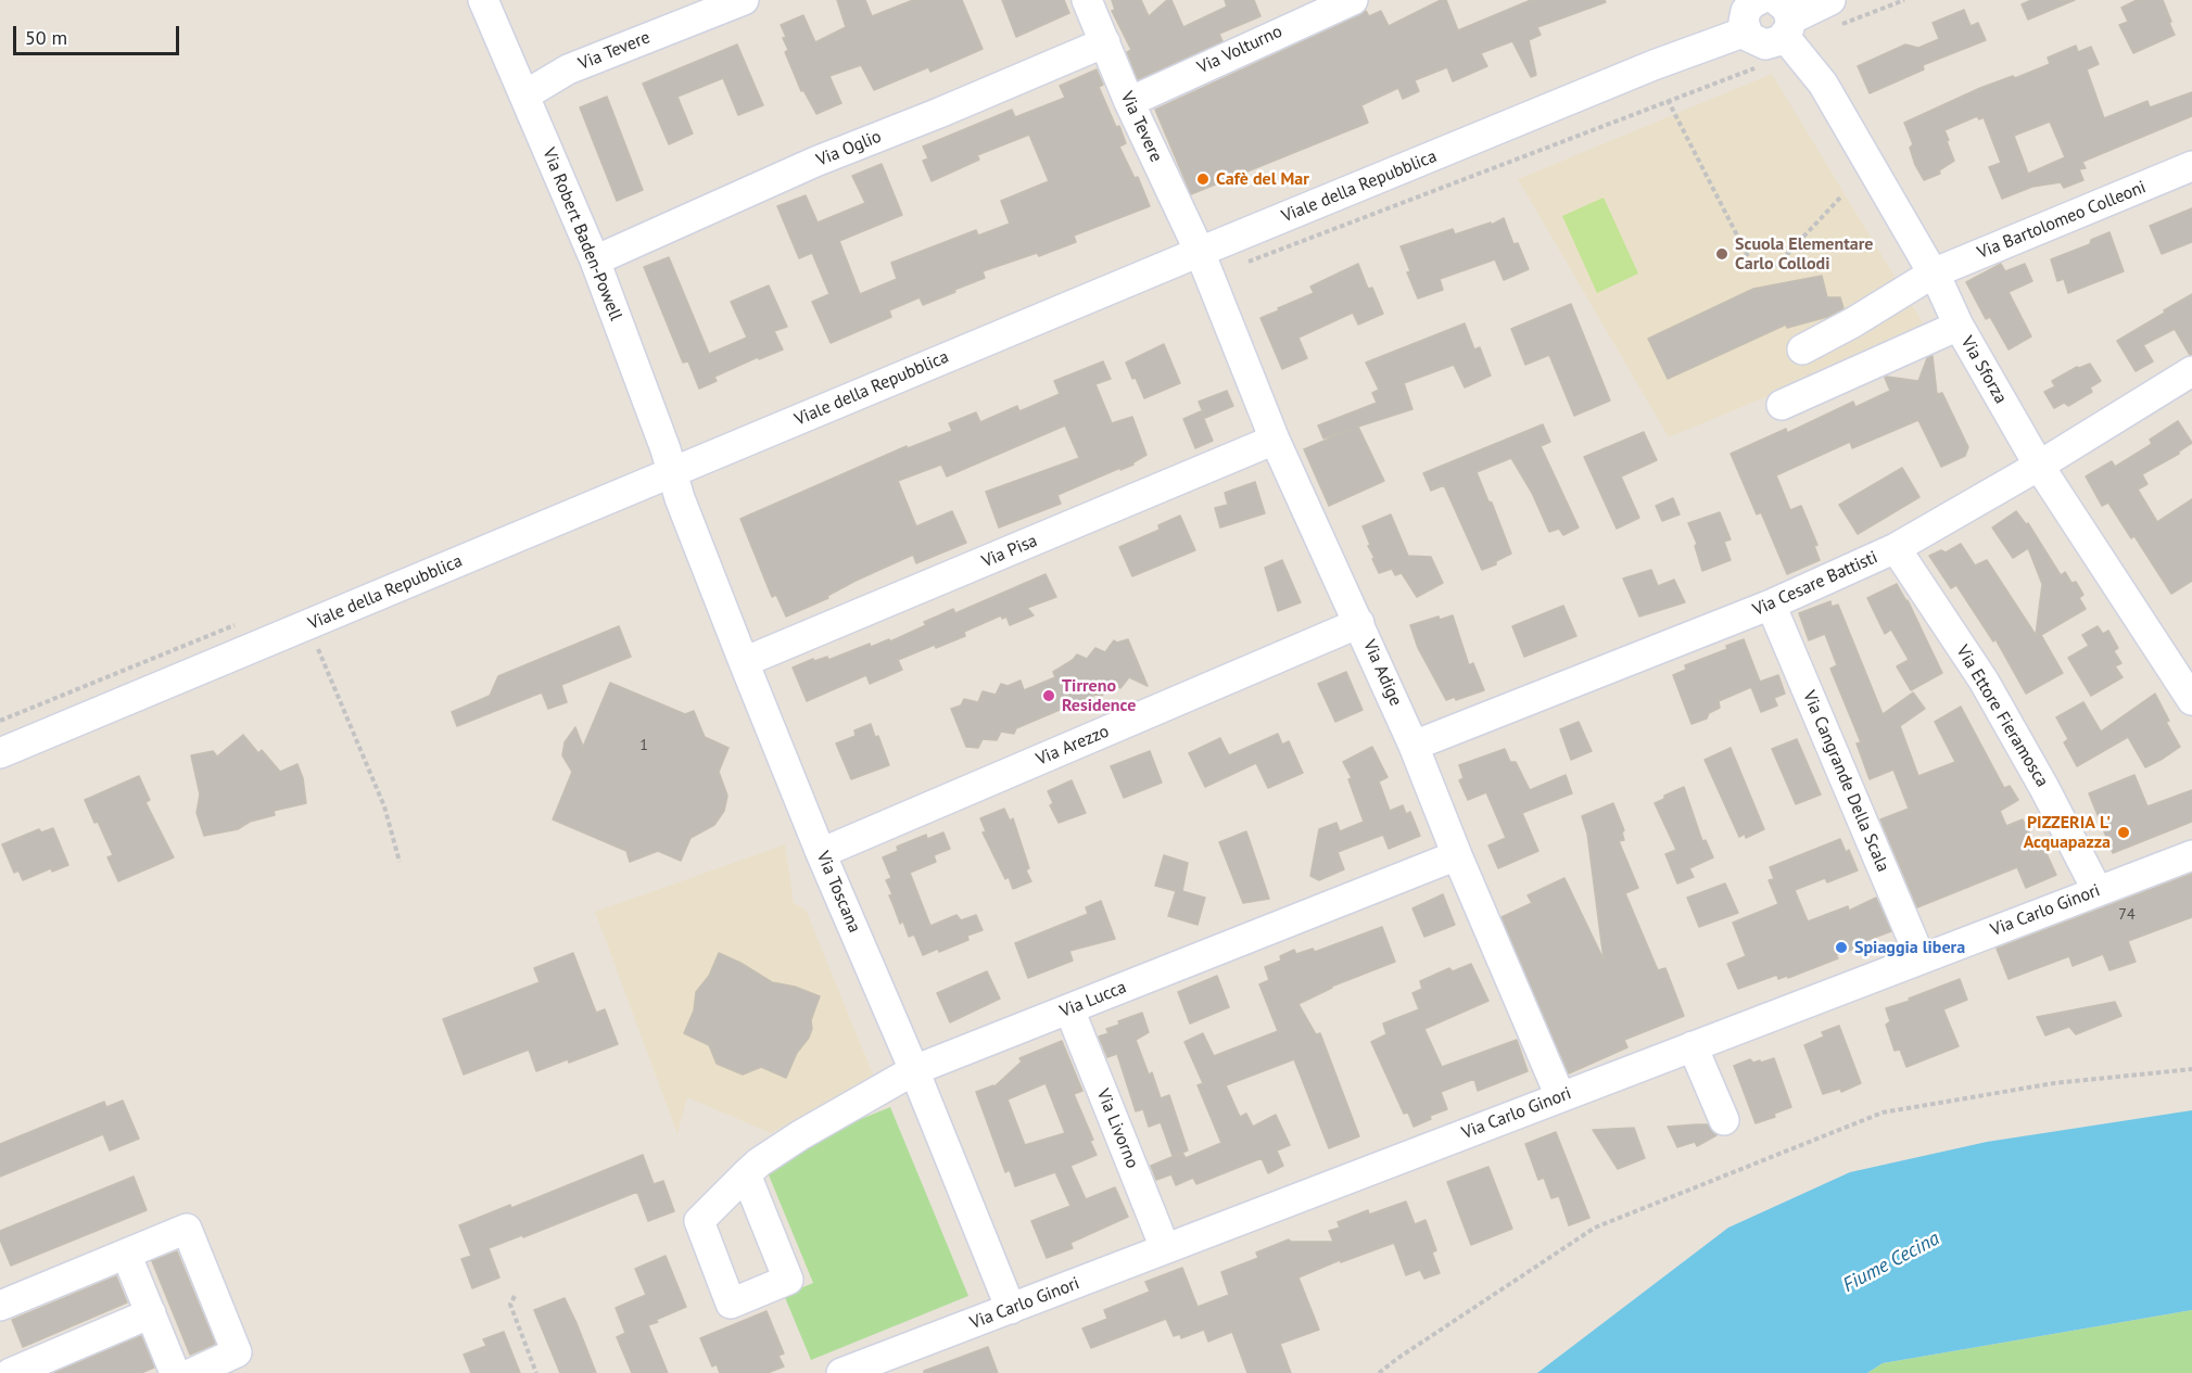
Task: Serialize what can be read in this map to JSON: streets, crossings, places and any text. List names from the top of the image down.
{
  "streets": {
    "street": [
      "Via Volturno",
      "Via Tevere",
      "Via Oglio",
      "Viale della Repubblica",
      "Via Bartolomeo Colleoni",
      "Via Robert Baden-Powell",
      "Via Sforza",
      "Via Pisa",
      "Via Cesare Battisti",
      "Via Adige",
      "Via Ettore Fieramosca",
      "Via Arezzo",
      "Via Cangrande Della Scala",
      "Via Toscana",
      "Via Carlo Ginori",
      "Via Lucca",
      "Via Livorno"
    ]
  },
  "crossings": [
    ["Via Volturno", "Via Tevere"],
    ["Via Tevere", "Via Oglio"],
    ["Via Tevere", "Viale della Repubblica"],
    ["Via Tevere", "Via Robert Baden-Powell"],
    ["Via Tevere", "Via Adige"],
    ["Via Oglio", "Via Robert Baden-Powell"],
    ["Viale della Repubblica", "Via Robert Baden-Powell"],
    ["Viale della Repubblica", "Via Adige"],
    ["Viale della Repubblica", "Via Toscana"],
    ["Via Bartolomeo Colleoni", "Via Sforza"],
    ["Via Robert Baden-Powell", "Via Toscana"],
    ["Via Sforza", "Via Cesare Battisti"],
    ["Via Pisa", "Via Adige"],
    ["Via Pisa", "Via Toscana"],
    ["Via Cesare Battisti", "Via Adige"],
    ["Via Cesare Battisti", "Via Ettore Fieramosca"],
    ["Via Cesare Battisti", "Via Cangrande Della Scala"],
    ["Via Adige", "Via Arezzo"],
    ["Via Adige", "Via Carlo Ginori"],
    ["Via Adige", "Via Lucca"],
    ["Via Ettore Fieramosca", "Via Carlo Ginori"],
    ["Via Arezzo", "Via Toscana"],
    ["Via Cangrande Della Scala", "Via Carlo Ginori"],
    ["Via Toscana", "Via Carlo Ginori"],
    ["Via Toscana", "Via Lucca"],
    ["Via Carlo Ginori", "Via Livorno"],
    ["Via Lucca", "Via Livorno"]
  ],
  "water": ["Fiume Cecina"],
  "places": [
    "Cafè del Mar",
    "Scuola Elementare Carlo Collodi",
    "Tirreno Residence",
    "PIZZERIA L' Acquapazza",
    "Spiaggia libera"
  ],
  "house_numbers": ["1", "74"],
  "scale_bar": "50 m"
}
